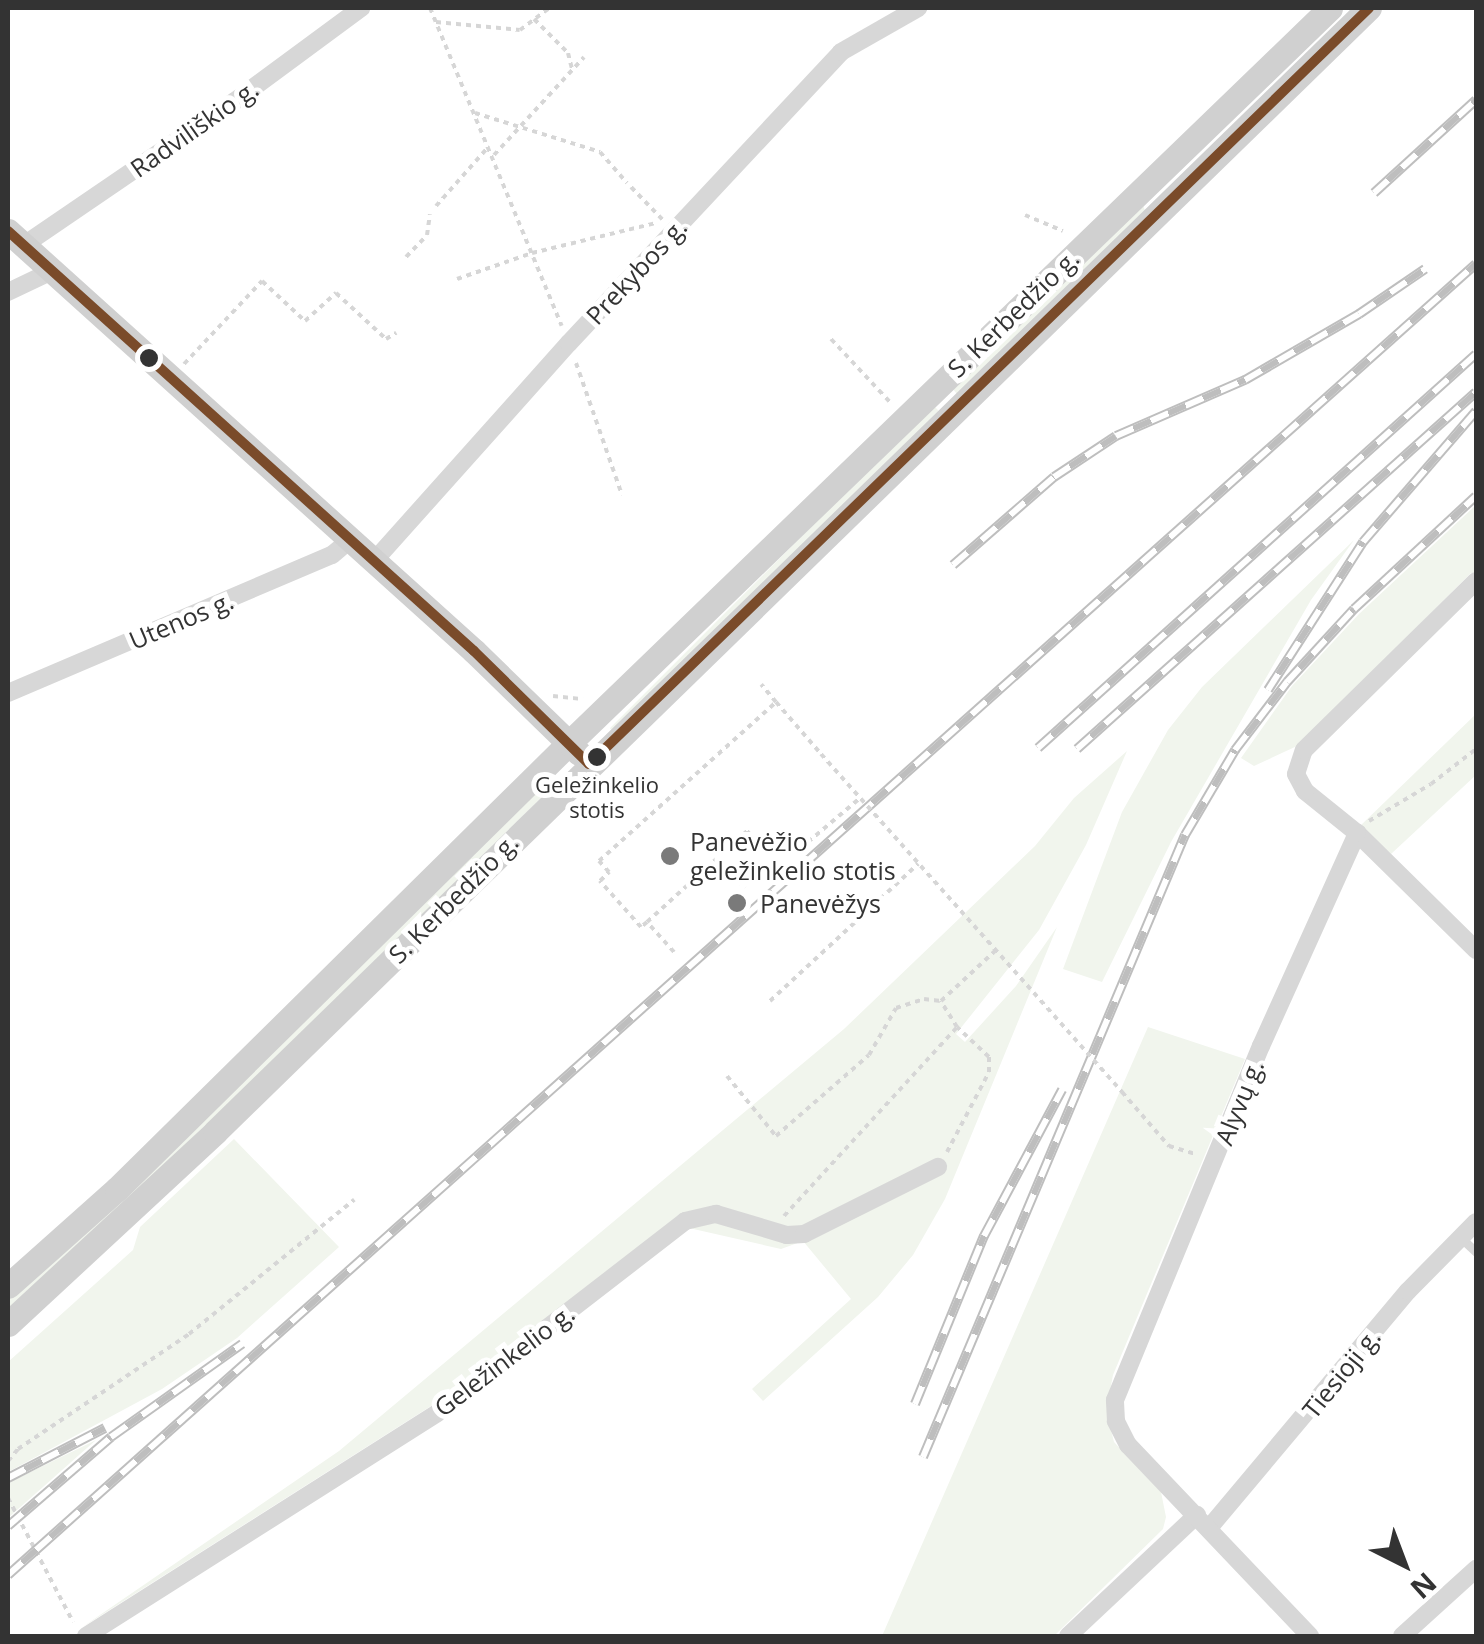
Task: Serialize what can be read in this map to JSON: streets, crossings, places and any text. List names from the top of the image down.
{
  "streets": {
    "main road": ["S. Kerbedžio g."],
    "street": [
      "Radviliškio g.",
      "Prekybos g.",
      "Utenos g.",
      "Alyvų g.",
      "Geležinkelio g.",
      "Tiesioji g."
    ]
  },
  "crossings": [
    ["Alyvų g.", "Tiesioji g."]
  ],
  "places": ["Geležinkelio stotis", "Panevėžio geležinkelio stotis", "Panevėžys"],
  "north": "bottom right"
}
